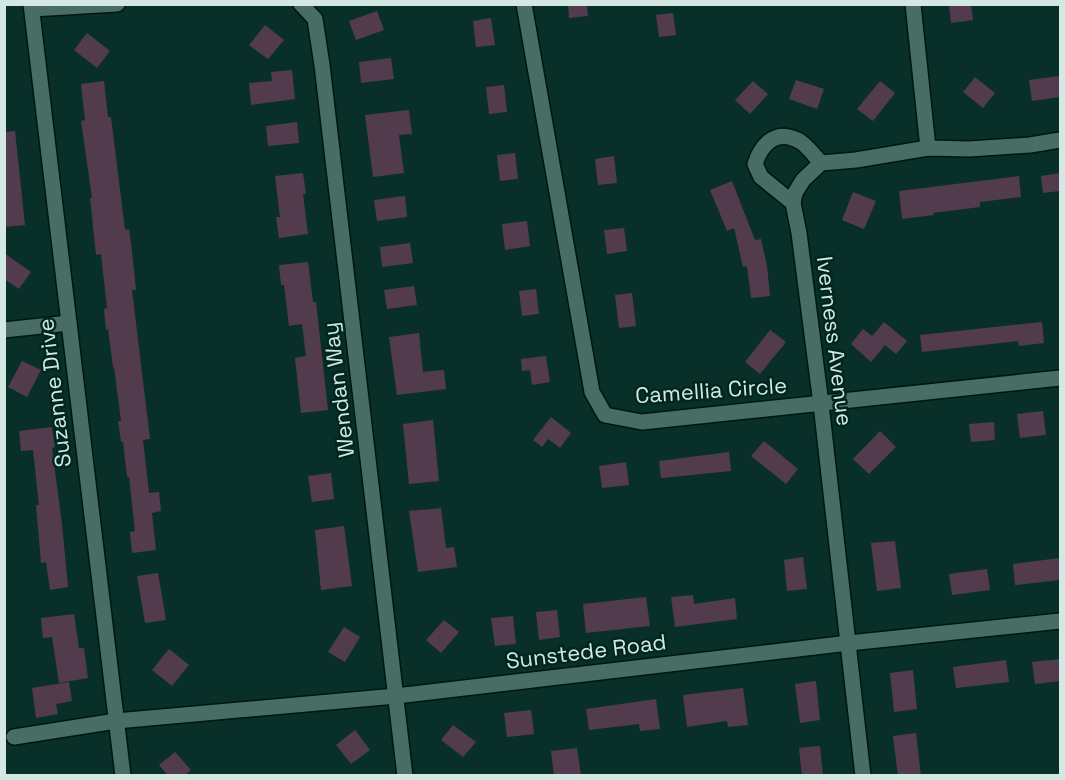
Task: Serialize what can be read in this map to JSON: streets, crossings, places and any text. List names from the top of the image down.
{
  "streets": {
    "street": [
      "Iverness Avenue",
      "Wendan Way",
      "Camellia Circle",
      "Suzanne Drive",
      "Sunstede Road"
    ]
  },
  "crossings": [
    ["Iverness Avenue", "Camellia Circle"],
    ["Iverness Avenue", "Sunstede Road"],
    ["Wendan Way", "Sunstede Road"],
    ["Suzanne Drive", "Sunstede Road"]
  ]
}
